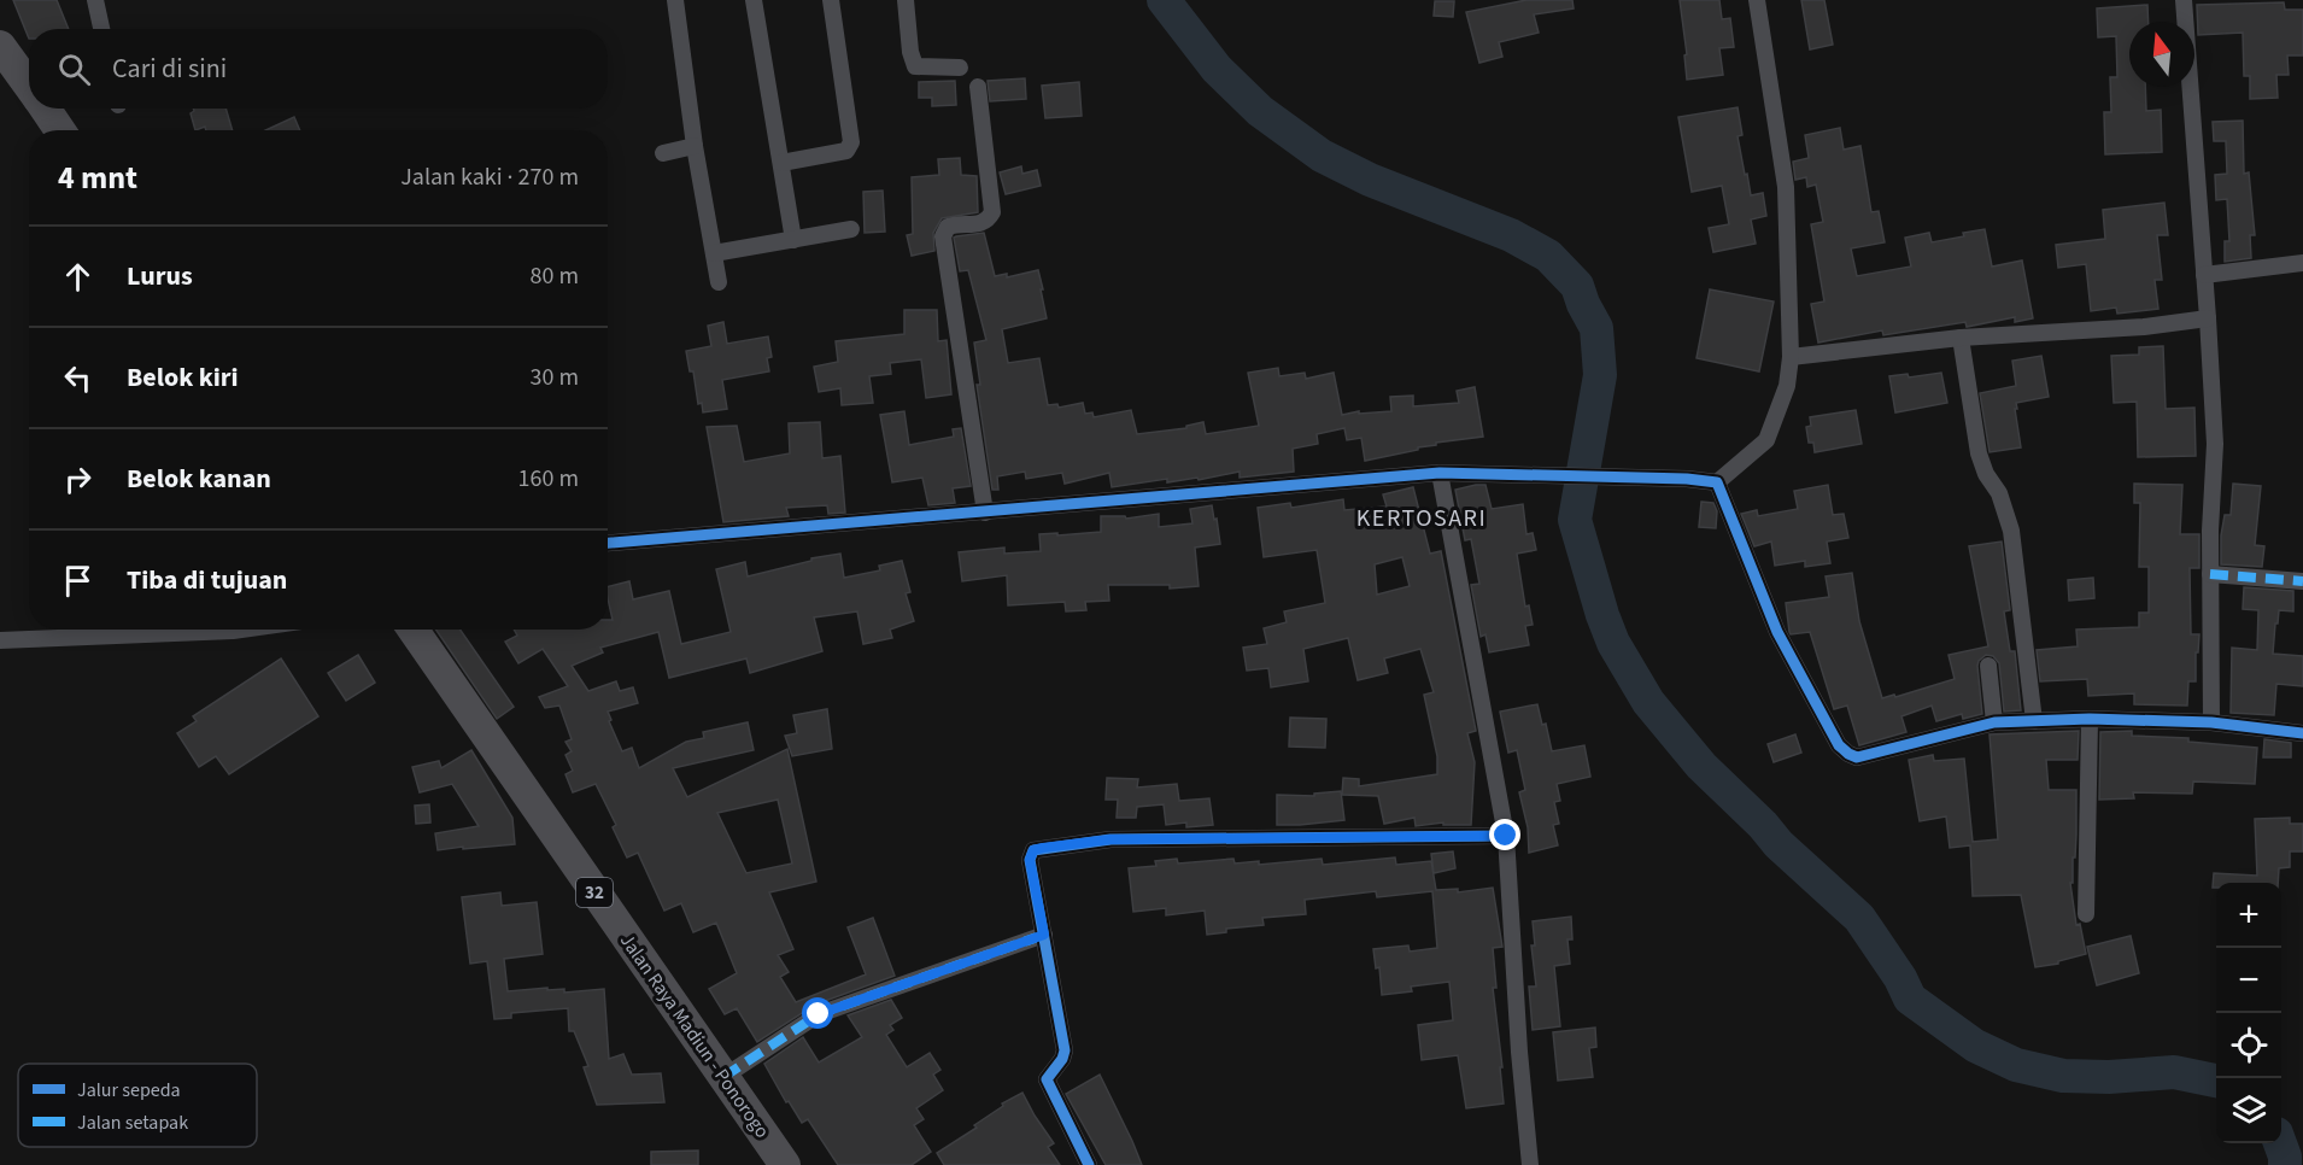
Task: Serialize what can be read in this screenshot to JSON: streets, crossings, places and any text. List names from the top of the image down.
{
  "streets": {
    "highway": ["32", "Jalan Raya Madiun - Ponorogo"]
  },
  "districts": ["KERTOSARI"],
  "legend": ["Jalur sepeda", "Jalan setapak"],
  "north": "top",
  "page": {
    "search": "Cari di sini",
    "heading": ["4 mnt", "Jalan kaki · 270 m"],
    "list": [
      ["Lurus", "80 m"],
      ["Belok kiri", "30 m"],
      ["Belok kanan", "160 m"],
      "Tiba di tujuan"
    ],
    "map_buttons": ["+", "−"]
  }
}
